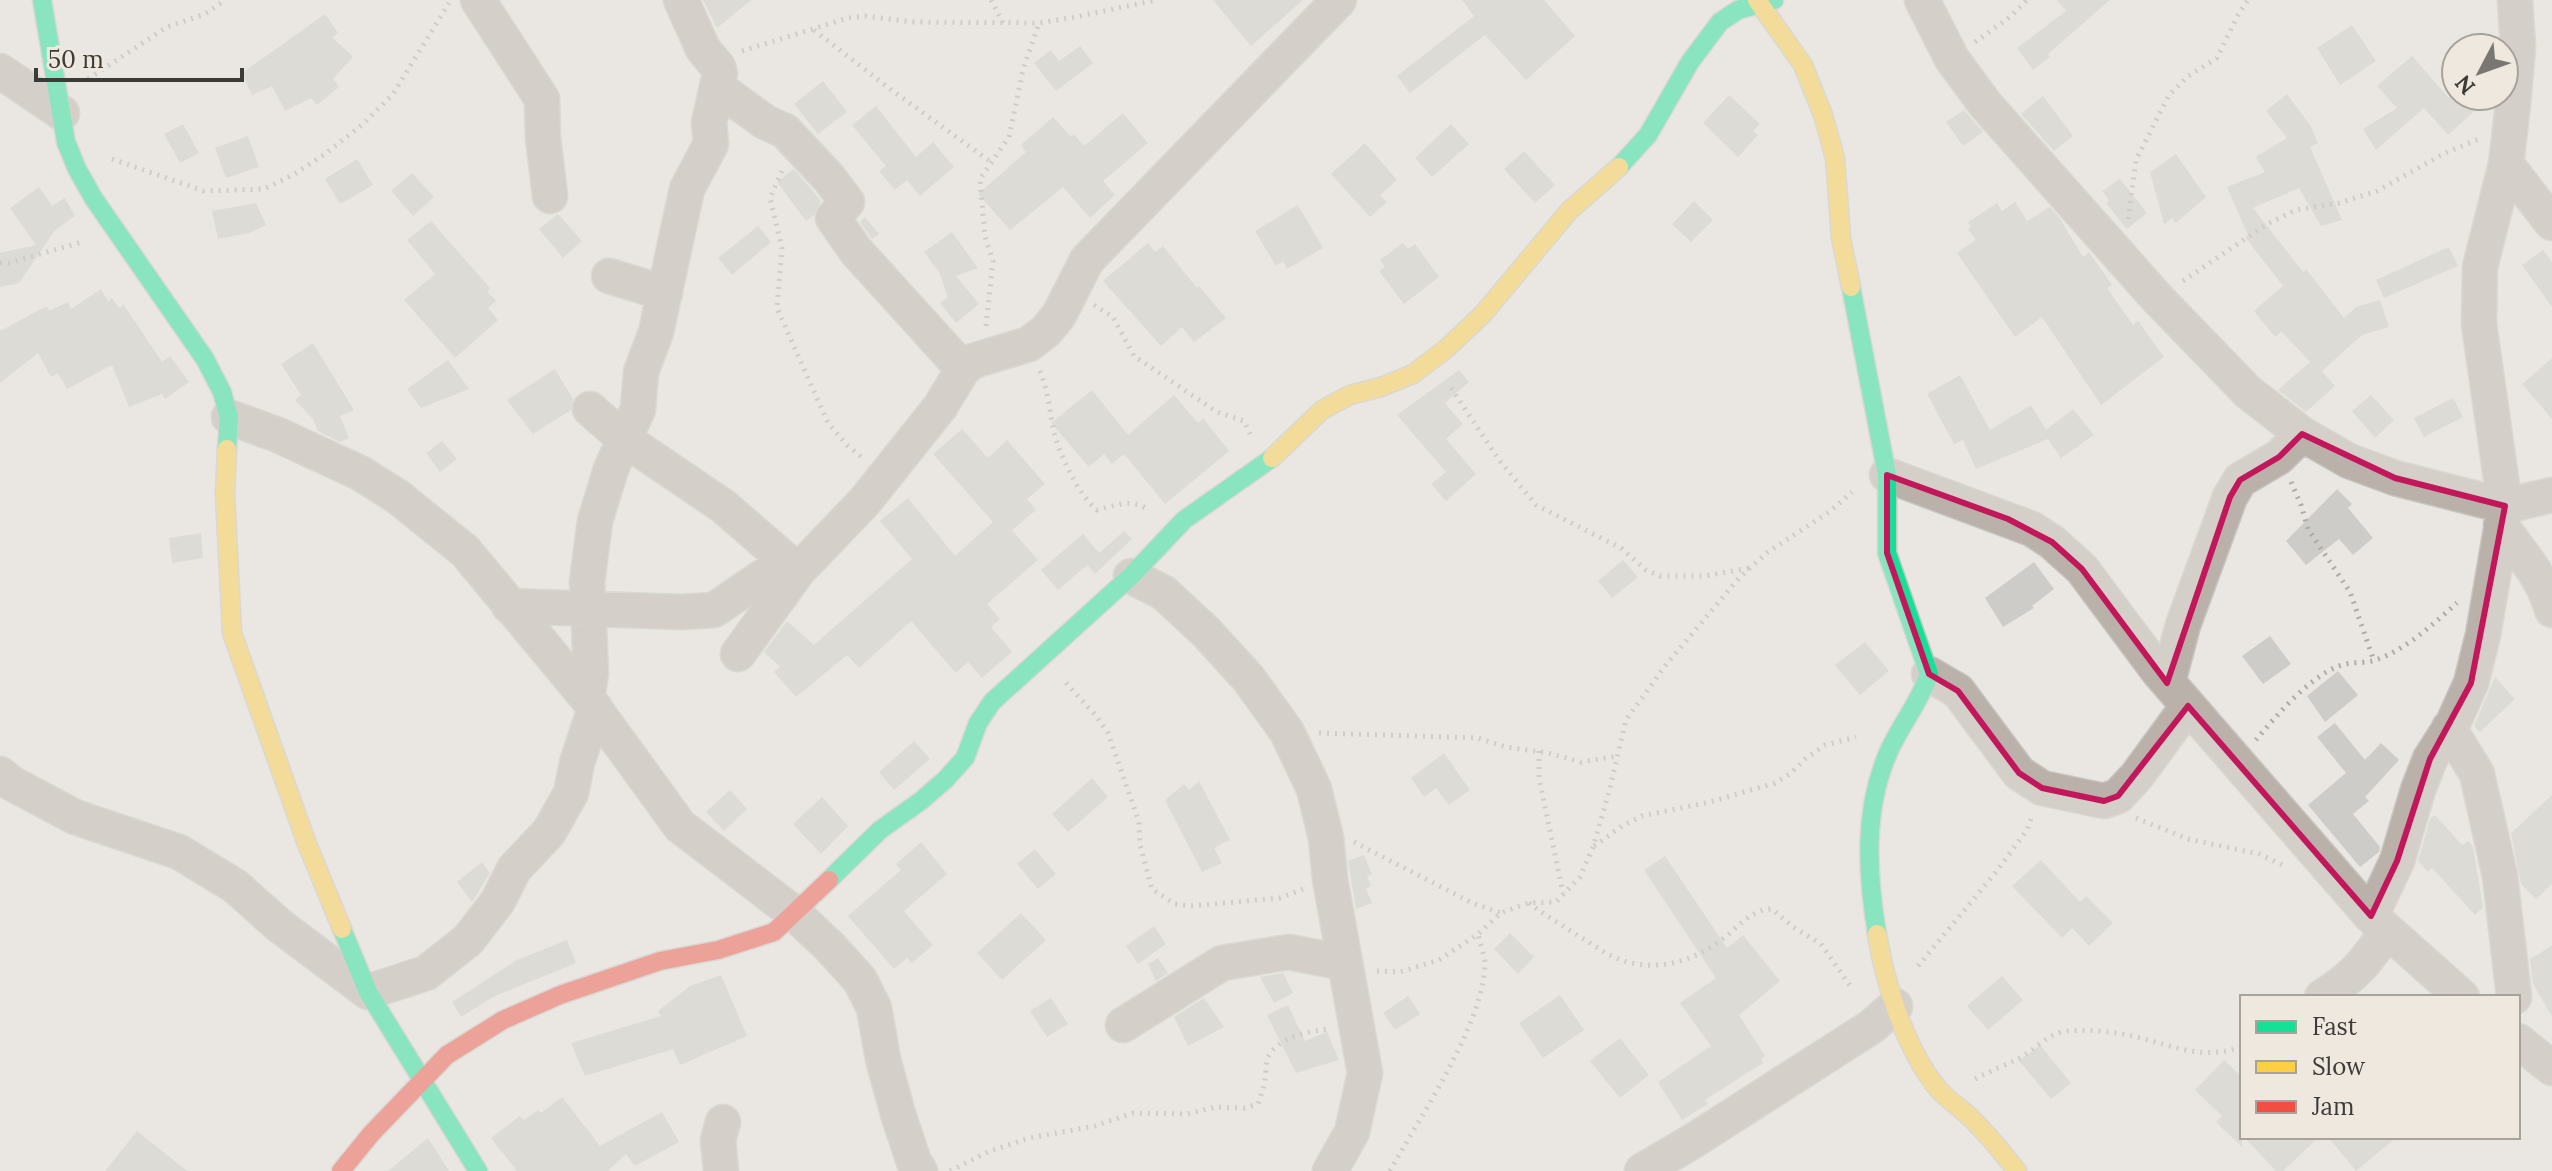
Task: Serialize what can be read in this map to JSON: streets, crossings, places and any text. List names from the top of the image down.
{
  "legend": ["Fast", "Slow", "Jam"],
  "scale_bar": "50 m",
  "north": "bottom left"
}
